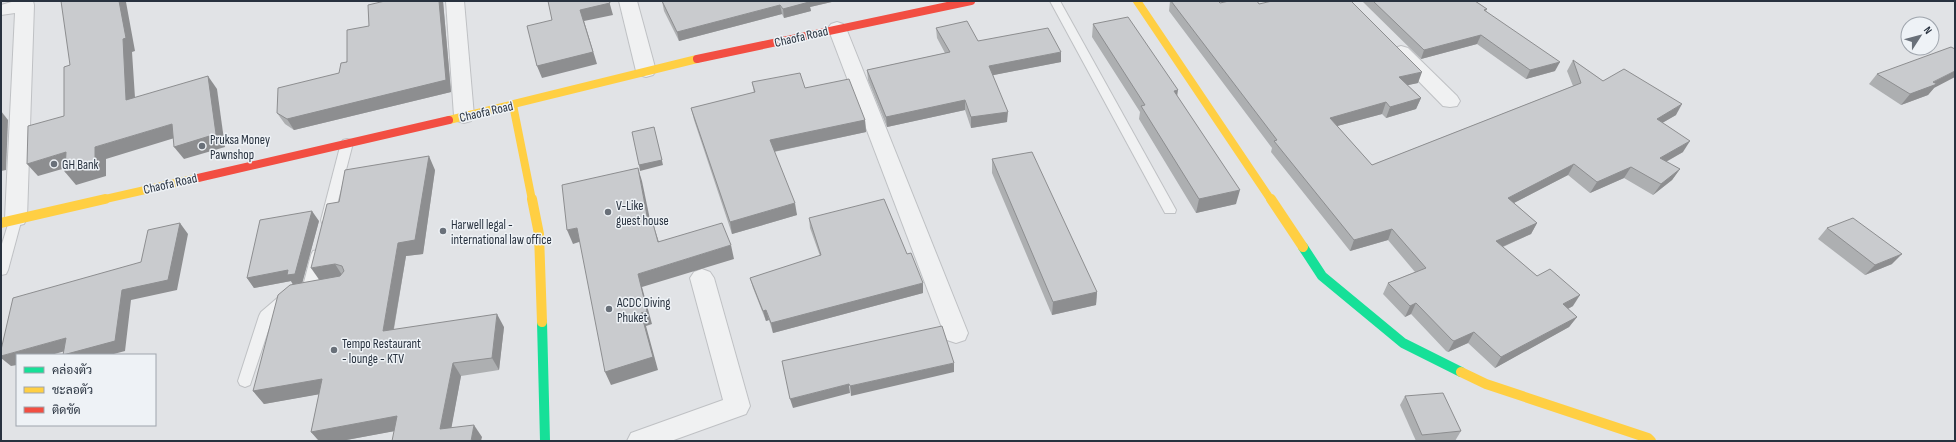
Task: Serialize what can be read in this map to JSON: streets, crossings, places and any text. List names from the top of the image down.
{
  "streets": {
    "street": ["Chaofa Road"]
  },
  "places": [
    "Pruksa Money Pawnshop",
    "GH Bank",
    "V-Like guest house",
    "Harwell legal - international law office",
    "ACDC Diving Phuket",
    "Tempo Restaurant - lounge - KTV"
  ],
  "legend": ["คล่องตัว", "ชะลอตัว", "ติดขัด"],
  "north": "top right"
}
